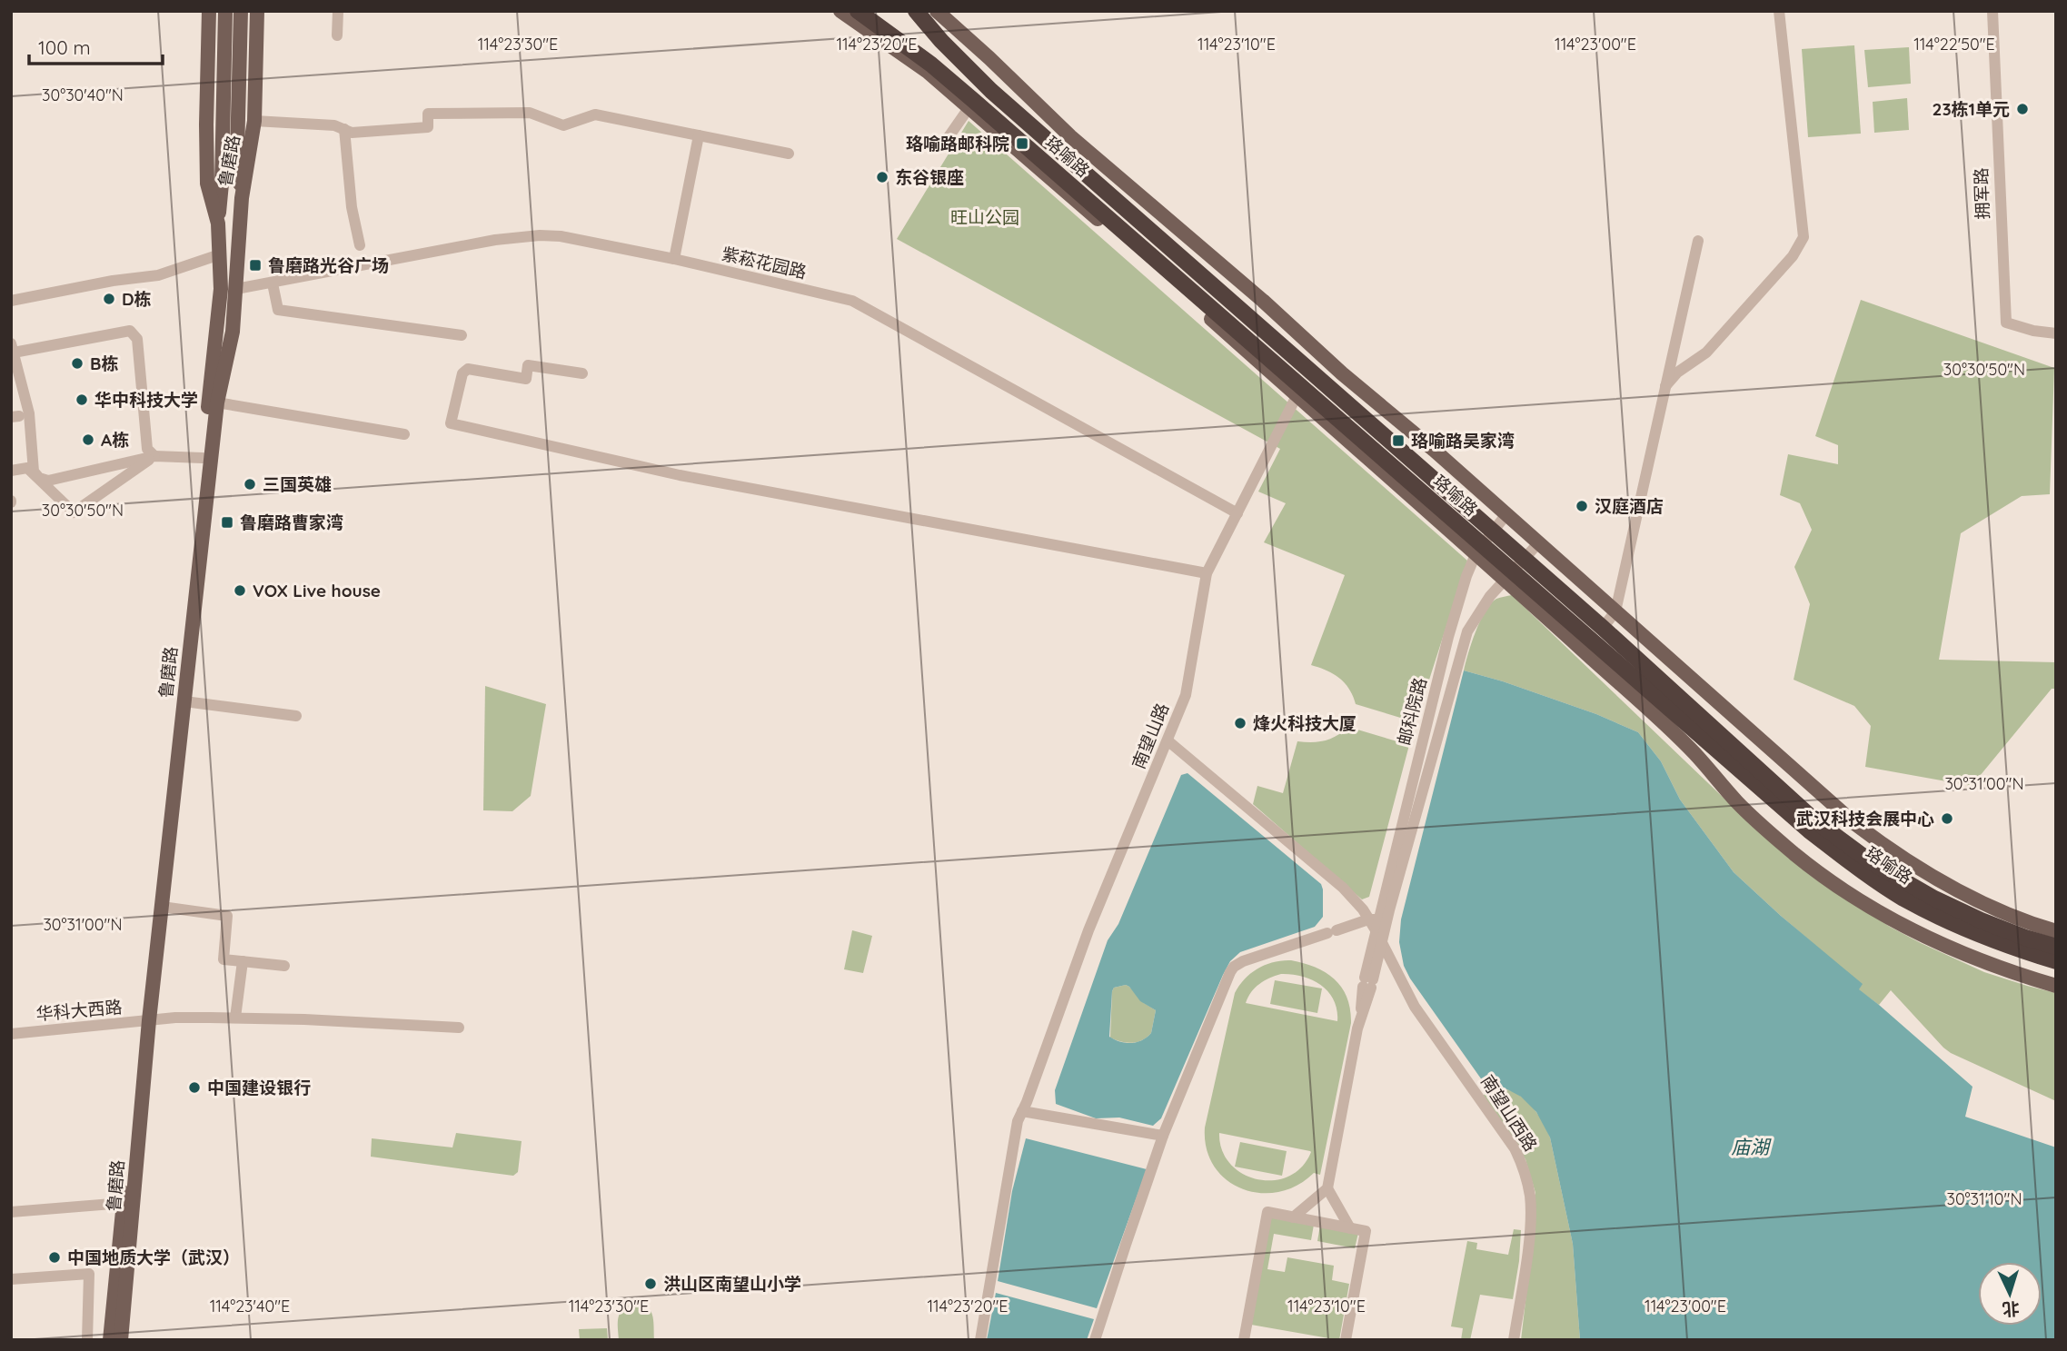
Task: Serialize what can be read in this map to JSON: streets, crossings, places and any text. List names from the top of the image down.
{
  "streets": {
    "highway": ["珞喻路"],
    "main road": ["鲁磨路"],
    "street": [
      "拥军路",
      "紫菘花园路",
      "邮科院路",
      "南望山路",
      "华科大西路",
      "南望山西路"
    ]
  },
  "crossings": [
    ["珞喻路", "邮科院路"],
    ["珞喻路", "南望山路"],
    ["鲁磨路", "紫菘花园路"],
    ["鲁磨路", "华科大西路"],
    ["紫菘花园路", "南望山路"],
    ["邮科院路", "南望山西路"],
    ["南望山路", "南望山西路"]
  ],
  "water": ["庙湖"],
  "parks": ["旺山公园"],
  "places": {
    "other": [
      "23栋1单元",
      "东谷银座",
      "D栋",
      "B栋",
      "华中科技大学",
      "A栋",
      "三国英雄",
      "汉庭酒店",
      "VOX Live house",
      "烽火科技大厦",
      "武汉科技会展中心",
      "中国建设银行",
      "中国地质大学（武汉）",
      "洪山区南望山小学"
    ],
    "transit": [
      "珞喻路邮科院",
      "鲁磨路光谷广场",
      "珞喻路吴家湾",
      "鲁磨路曹家湾"
    ]
  },
  "scale_bar": "100 m",
  "north": "bottom",
  "coordinates": [
    "114°23'30\"E",
    "114°23'20\"E",
    "114°23'10\"E",
    "114°23'00\"E",
    "114°22'50\"E",
    "30°30'40\"N",
    "30°30'50\"N",
    "30°31'00\"N",
    "30°31'10\"N",
    "114°23'40\"E"
  ]
}
